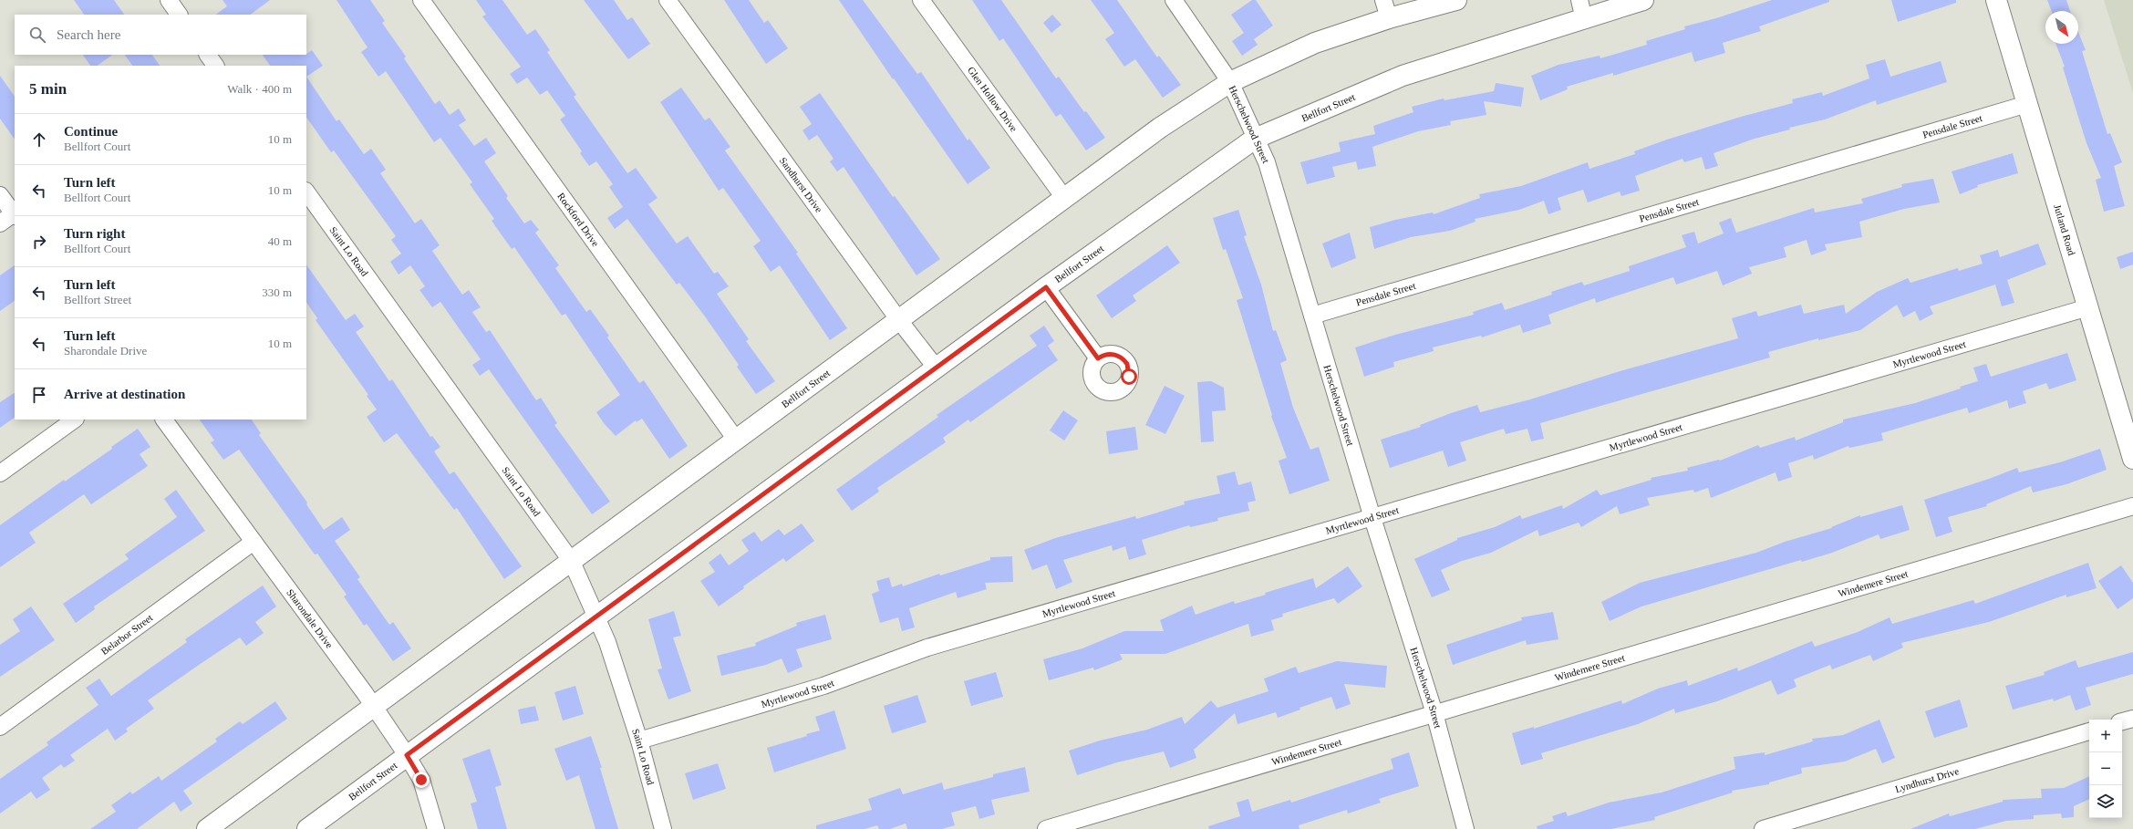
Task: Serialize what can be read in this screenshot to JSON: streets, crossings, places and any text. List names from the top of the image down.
{
  "streets": {
    "main road": ["Bellfort Street", "Jutland Road"],
    "street": [
      "Glen Hollow Drive",
      "Herschelwood Street",
      "Pensdale Street",
      "Sandhurst Drive",
      "Rockford Drive",
      "Saint Lo Road",
      "Myrtlewood Street",
      "Windemere Street",
      "Sharondale Drive",
      "Belarbor Street",
      "Lyndhurst Drive"
    ]
  },
  "crossings": [
    ["Glen Hollow Drive", "Bellfort Street"],
    ["Bellfort Street", "Herschelwood Street"],
    ["Bellfort Street", "Sandhurst Drive"],
    ["Bellfort Street", "Rockford Drive"],
    ["Bellfort Street", "Saint Lo Road"],
    ["Bellfort Street", "Sharondale Drive"],
    ["Herschelwood Street", "Pensdale Street"],
    ["Herschelwood Street", "Myrtlewood Street"],
    ["Herschelwood Street", "Windemere Street"],
    ["Pensdale Street", "Jutland Road"],
    ["Jutland Road", "Myrtlewood Street"],
    ["Saint Lo Road", "Myrtlewood Street"],
    ["Sharondale Drive", "Belarbor Street"]
  ],
  "north": "bottom right",
  "page": {
    "search": "Search here",
    "heading": ["5 min", "Walk · 400 m"],
    "list": [
      ["Continue", "Bellfort Court", "10 m"],
      ["Turn left", "Bellfort Court", "10 m"],
      ["Turn right", "Bellfort Court", "40 m"],
      ["Turn left", "Bellfort Street", "330 m"],
      ["Turn left", "Sharondale Drive", "10 m"],
      "Arrive at destination"
    ],
    "map_buttons": ["+", "−"]
  }
}
